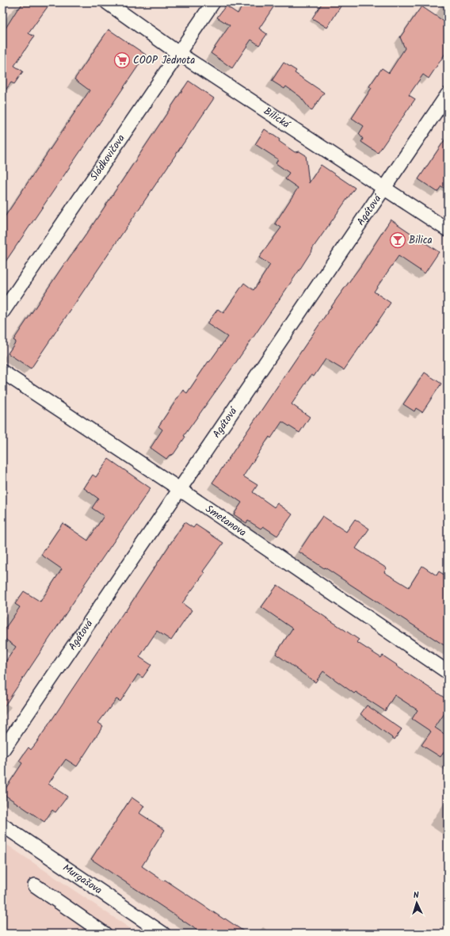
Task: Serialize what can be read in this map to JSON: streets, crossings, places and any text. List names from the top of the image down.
{
  "streets": {
    "street": [
      "Bilická",
      "Sládkovičova",
      "Agátová",
      "Smetanova",
      "Murgašova"
    ]
  },
  "crossings": [
    ["Bilická", "Sládkovičova"],
    ["Bilická", "Agátová"],
    ["Agátová", "Smetanova"]
  ],
  "places": {
    "supermarket": ["COOP Jednota"],
    "bar": ["Bilica"]
  },
  "north": "top"
}
